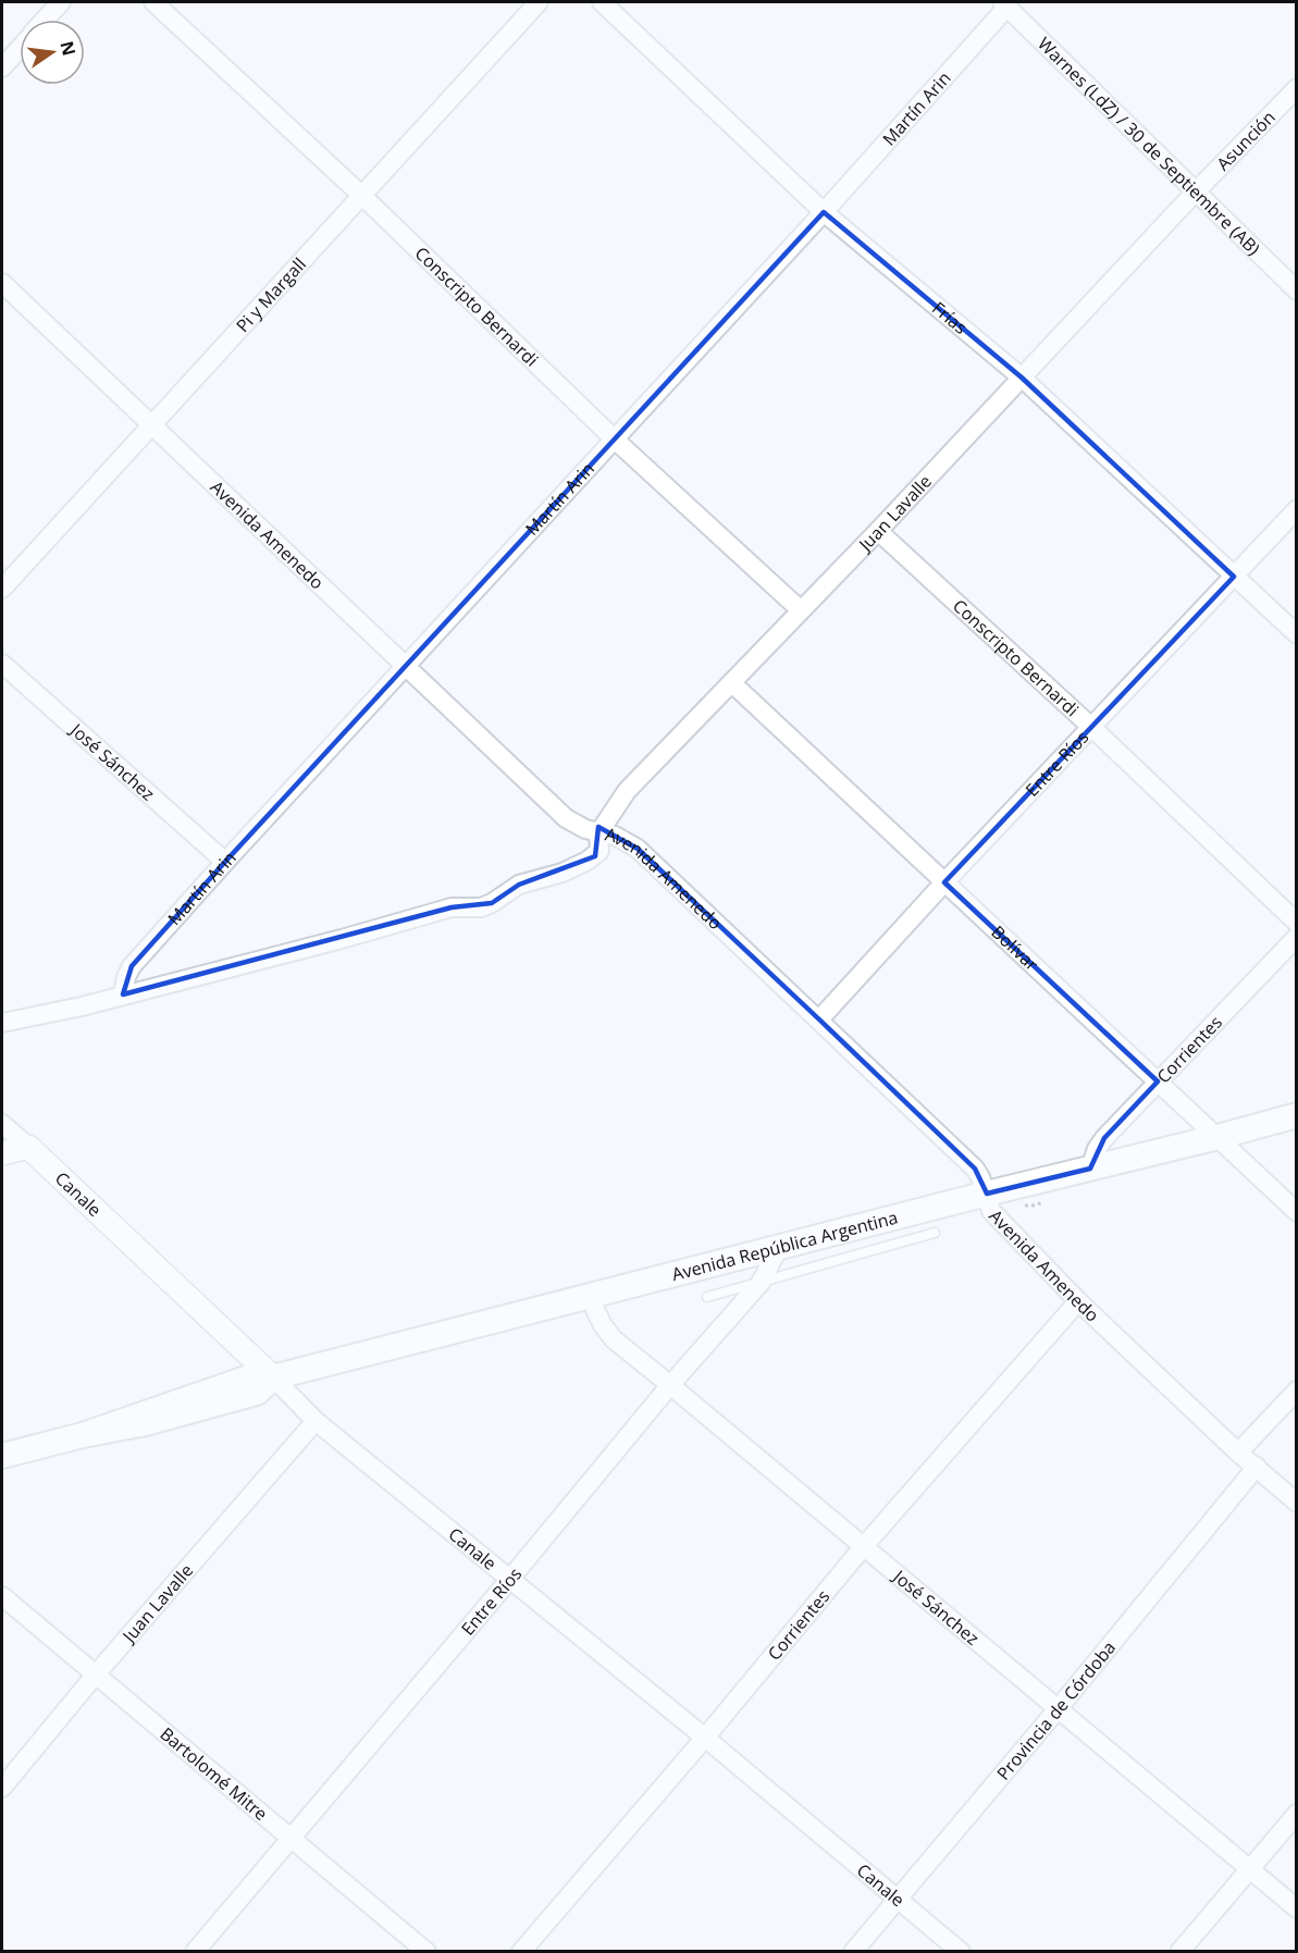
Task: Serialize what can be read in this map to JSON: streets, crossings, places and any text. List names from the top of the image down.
{
  "streets": {
    "main road": ["Avenida República Argentina"],
    "street": [
      "Martín Arin",
      "Asunción",
      "Warnes (LdZ) / 30 de Septiembre (AB)",
      "Pi y Margall",
      "Conscripto Bernardi",
      "Frías",
      "Juan Lavalle",
      "Avenida Amenedo",
      "José Sánchez",
      "Entre Ríos",
      "Bolívar",
      "Corrientes",
      "Canale",
      "Provincia de Córdoba",
      "Bartolomé Mitre"
    ]
  },
  "crossings": [
    ["Martín Arin", "Warnes (LdZ) / 30 de Septiembre (AB)"],
    ["Martín Arin", "Conscripto Bernardi"],
    ["Martín Arin", "Frías"],
    ["Martín Arin", "Juan Lavalle"],
    ["Martín Arin", "Avenida Amenedo"],
    ["Martín Arin", "José Sánchez"],
    ["Asunción", "Warnes (LdZ) / 30 de Septiembre (AB)"],
    ["Asunción", "Juan Lavalle"],
    ["Warnes (LdZ) / 30 de Septiembre (AB)", "Juan Lavalle"],
    ["Pi y Margall", "Conscripto Bernardi"],
    ["Pi y Margall", "Avenida Amenedo"],
    ["Conscripto Bernardi", "Juan Lavalle"],
    ["Conscripto Bernardi", "Entre Ríos"],
    ["Frías", "Juan Lavalle"],
    ["Frías", "Entre Ríos"],
    ["Juan Lavalle", "Avenida Amenedo"],
    ["Juan Lavalle", "Bolívar"],
    ["Juan Lavalle", "Canale"],
    ["Juan Lavalle", "Bartolomé Mitre"],
    ["Avenida Amenedo", "Entre Ríos"],
    ["Avenida Amenedo", "Corrientes"],
    ["Avenida Amenedo", "Avenida República Argentina"],
    ["Avenida Amenedo", "Provincia de Córdoba"],
    ["José Sánchez", "Entre Ríos"],
    ["José Sánchez", "Corrientes"],
    ["José Sánchez", "Avenida República Argentina"],
    ["José Sánchez", "Provincia de Córdoba"],
    ["Entre Ríos", "Bolívar"],
    ["Entre Ríos", "Canale"],
    ["Entre Ríos", "Avenida República Argentina"],
    ["Entre Ríos", "Bartolomé Mitre"],
    ["Bolívar", "Corrientes"],
    ["Bolívar", "Avenida República Argentina"],
    ["Corrientes", "Canale"],
    ["Corrientes", "Avenida República Argentina"],
    ["Canale", "Avenida República Argentina"],
    ["Canale", "Provincia de Córdoba"]
  ],
  "north": "right"
}
